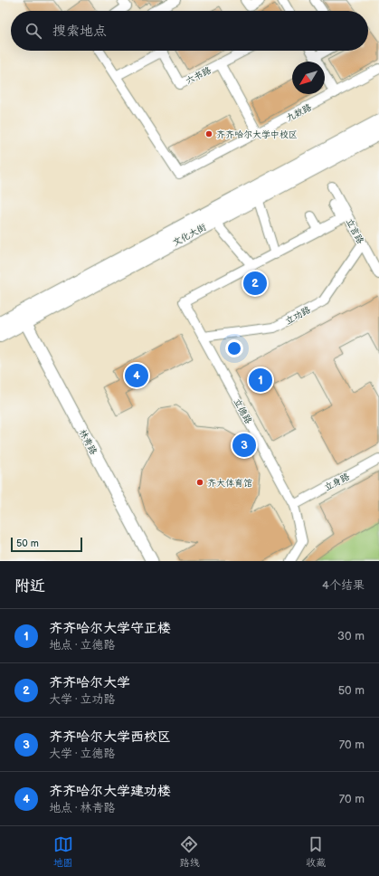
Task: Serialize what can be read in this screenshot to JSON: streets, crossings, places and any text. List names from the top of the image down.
{
  "streets": {
    "main road": ["文化大街"],
    "street": [
      "六书路",
      "九数路",
      "立言路",
      "立功路",
      "立德路",
      "林青路",
      "立身路"
    ]
  },
  "crossings": [
    ["六书路", "九数路"],
    ["立言路", "立功路"],
    ["文化大街", "林青路"],
    ["立功路", "立德路"],
    ["立德路", "立身路"]
  ],
  "places": ["齐齐哈尔大学中校区", "齐大体育馆"],
  "scale_bar": "50 m",
  "north": "bottom left",
  "page": {
    "search": "搜索地点",
    "pins": [
      "2",
      "4",
      "1",
      "3"
    ],
    "scale": "50 m",
    "heading": ["附近", "4个结果"],
    "list": [
      {
        "mark": "1",
        "name": "齐齐哈尔大学守正楼",
        "note": "地点 · 立德路",
        "value": "30 m"
      },
      {
        "mark": "2",
        "name": "齐齐哈尔大学",
        "note": "大学 · 立功路",
        "value": "50 m"
      },
      {
        "mark": "3",
        "name": "齐齐哈尔大学西校区",
        "note": "大学 · 立德路",
        "value": "70 m"
      },
      {
        "mark": "4",
        "name": "齐齐哈尔大学建功楼",
        "note": "地点 · 林青路",
        "value": "70 m"
      }
    ],
    "nav": ["地图", "路线", "收藏"]
  }
}
